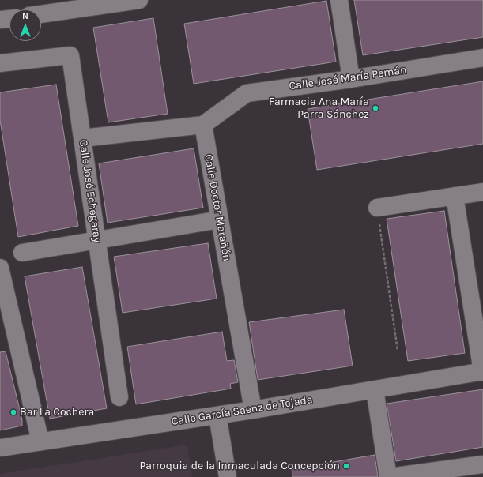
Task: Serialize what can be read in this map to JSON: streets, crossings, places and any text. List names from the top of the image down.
{
  "streets": {
    "street": [
      "Calle José María Pemán",
      "Calle José Echegaray",
      "Calle Doctor Marañón",
      "Calle García Saenz de Tejada"
    ]
  },
  "crossings": [
    ["Calle José María Pemán", "Calle Doctor Marañón"],
    ["Calle Doctor Marañón", "Calle García Saenz de Tejada"]
  ],
  "places": ["Farmacia Ana María Parra Sánchez", "Bar La Cochera", "Parroquia de la Inmaculada Concepción"],
  "north": "top"
}
